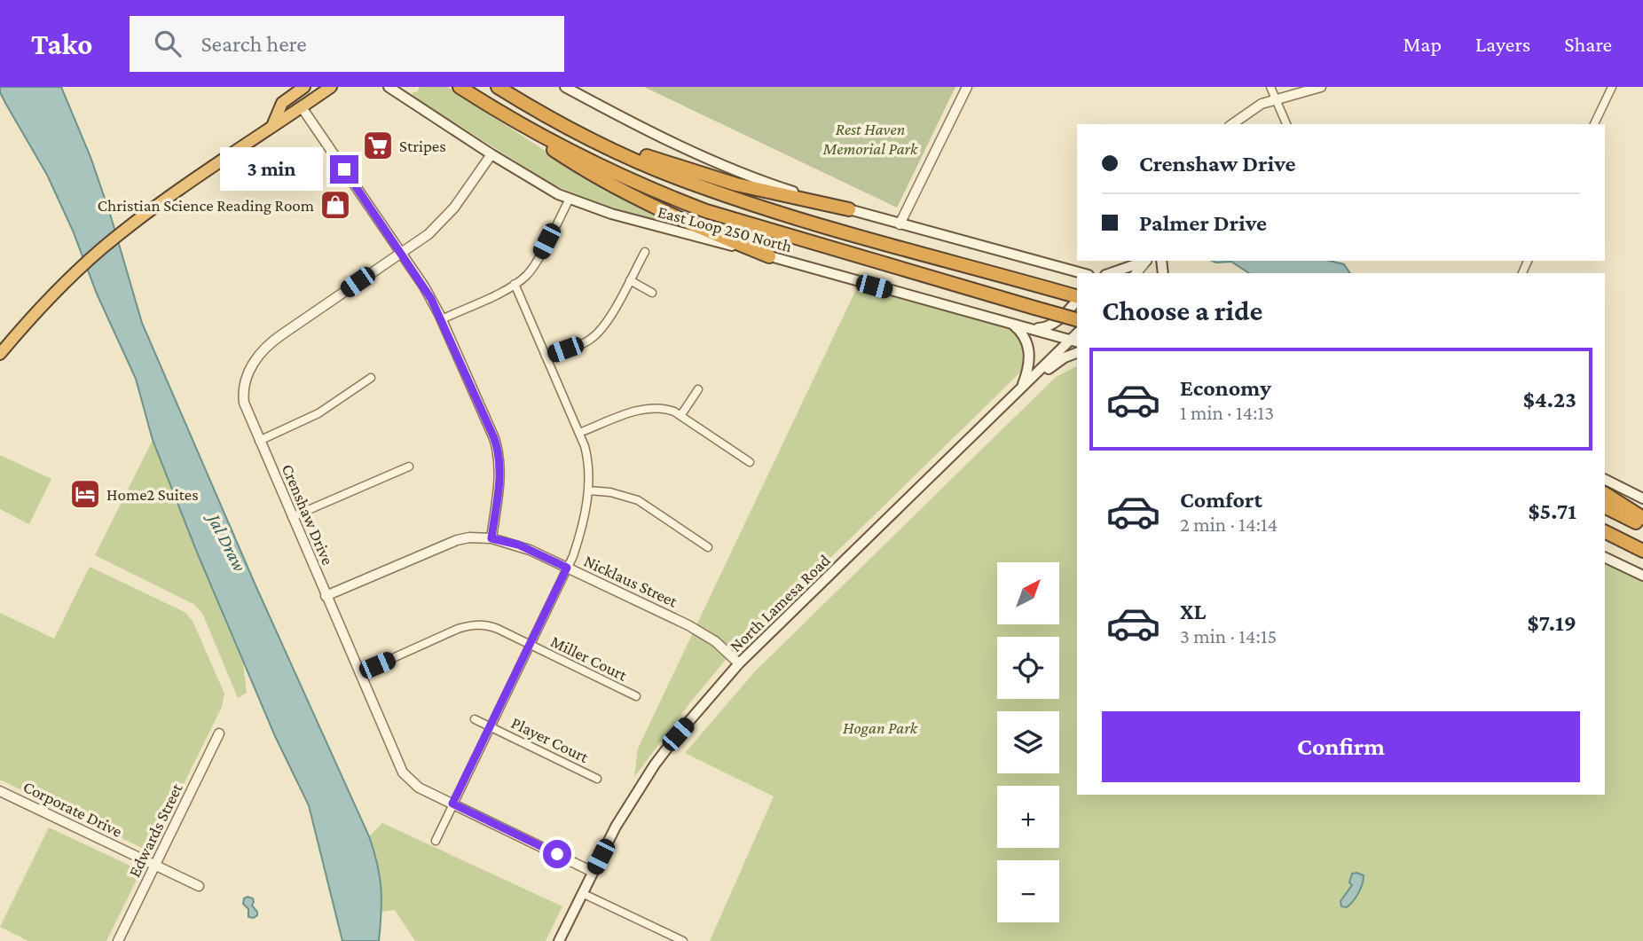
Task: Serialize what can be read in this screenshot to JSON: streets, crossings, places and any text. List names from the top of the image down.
{
  "streets": {
    "main road": ["East Loop 250 North", "North Lamesa Road"],
    "street": [
      "Crenshaw Drive",
      "Nicklaus Street",
      "Miller Court",
      "Player Court",
      "Corporate Drive",
      "Edwards Street"
    ]
  },
  "crossings": [
    ["East Loop 250 North", "Crenshaw Drive"],
    ["East Loop 250 North", "North Lamesa Road"],
    ["Crenshaw Drive", "Nicklaus Street"],
    ["Crenshaw Drive", "North Lamesa Road"],
    ["Crenshaw Drive", "Miller Court"],
    ["Nicklaus Street", "North Lamesa Road"],
    ["Corporate Drive", "Edwards Street"]
  ],
  "water": ["Jal Draw"],
  "parks": ["Rest Haven Memorial Park", "Hogan Park"],
  "places": {
    "supermarket": ["Stripes"],
    "shop": ["Christian Science Reading Room"],
    "hotel": ["Home2 Suites"]
  },
  "north": "top right",
  "page": {
    "header": "Tako",
    "search": "Search here",
    "nav": ["Map", "Layers", "Share"],
    "banner": ["Crenshaw Drive", "Palmer Drive"],
    "bubble": "3 min",
    "heading": "Choose a ride",
    "list": [
      {
        "name": "Economy",
        "note": "1 min · 14:13",
        "value": "$4.23"
      },
      {
        "name": "Comfort",
        "note": "2 min · 14:14",
        "value": "$5.71"
      },
      {
        "name": "XL",
        "note": "3 min · 14:15",
        "value": "$7.19"
      }
    ],
    "map_buttons": ["+", "−"],
    "buttons": "Confirm"
  }
}
